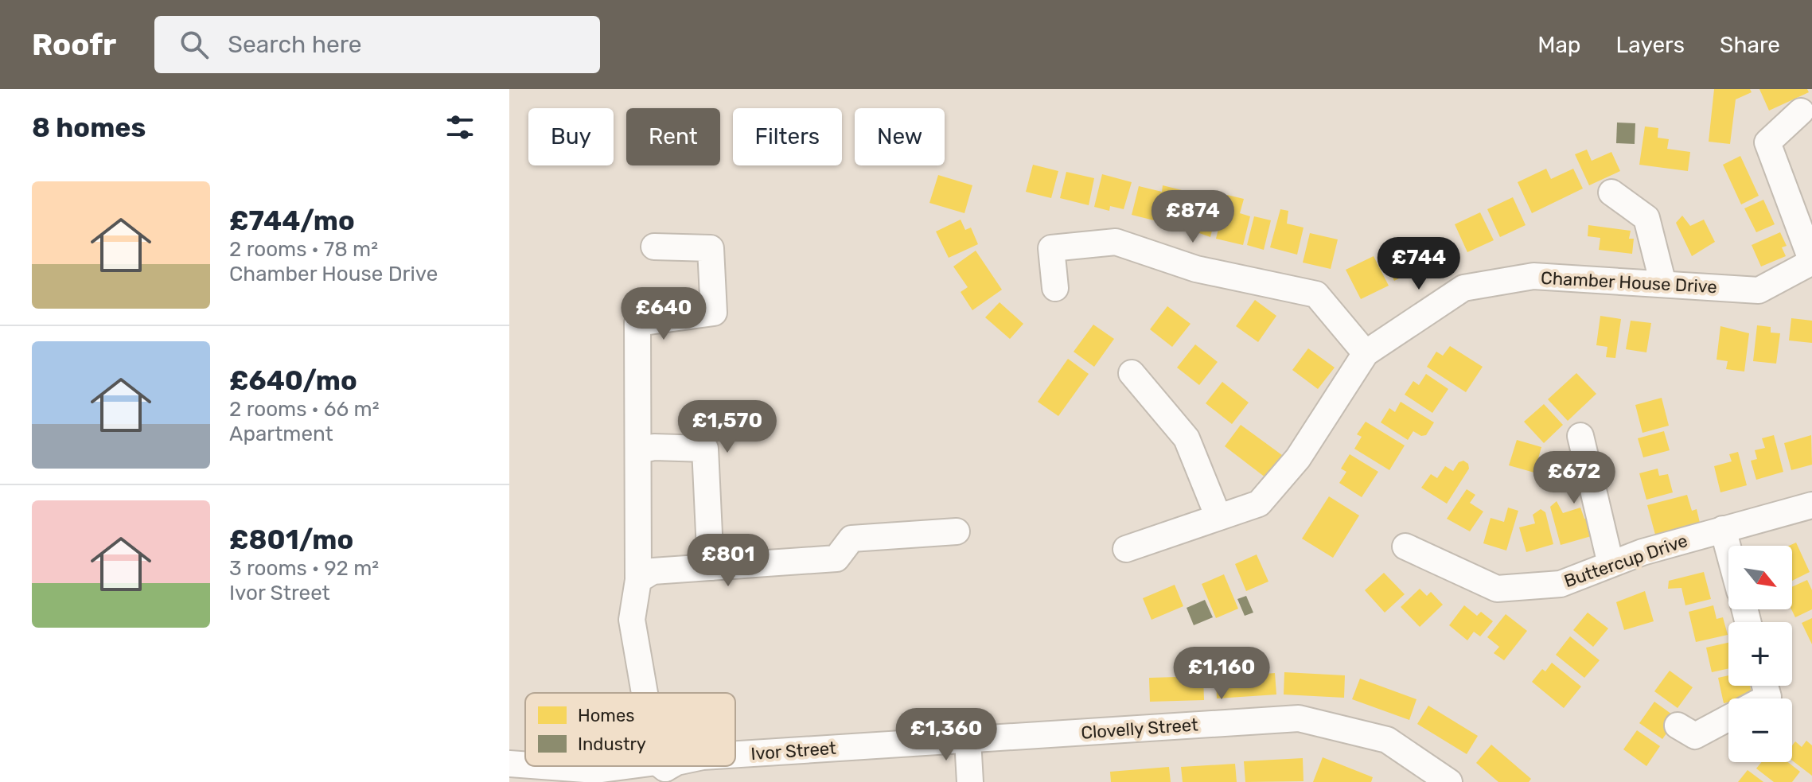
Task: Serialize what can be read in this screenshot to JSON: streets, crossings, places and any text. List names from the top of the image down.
{
  "streets": {
    "street": [
      "Chamber House Drive",
      "Buttercup Drive",
      "Clovelly Street",
      "Ivor Street"
    ]
  },
  "crossings": [
    ["Clovelly Street", "Ivor Street"]
  ],
  "legend": ["Homes", "Industry"],
  "north": "bottom right",
  "page": {
    "header": "Roofr",
    "search": "Search here",
    "nav": ["Map", "Layers", "Share"],
    "heading": "8 homes",
    "chip": [
      "Buy",
      "Rent",
      "Filters",
      "New"
    ],
    "list": [
      {
        "name": "£744/mo",
        "note": "2 rooms · 78 m² · Chamber House Drive"
      },
      {
        "name": "£640/mo",
        "note": "2 rooms · 66 m² · Apartment"
      },
      {
        "name": "£801/mo",
        "note": "3 rooms · 92 m² · Ivor Street"
      }
    ],
    "price": [
      "£874",
      "£744",
      "£640",
      "£1,570",
      "£672",
      "£801",
      "£1,160",
      "£1,360"
    ],
    "map_buttons": ["+", "−"]
  }
}
